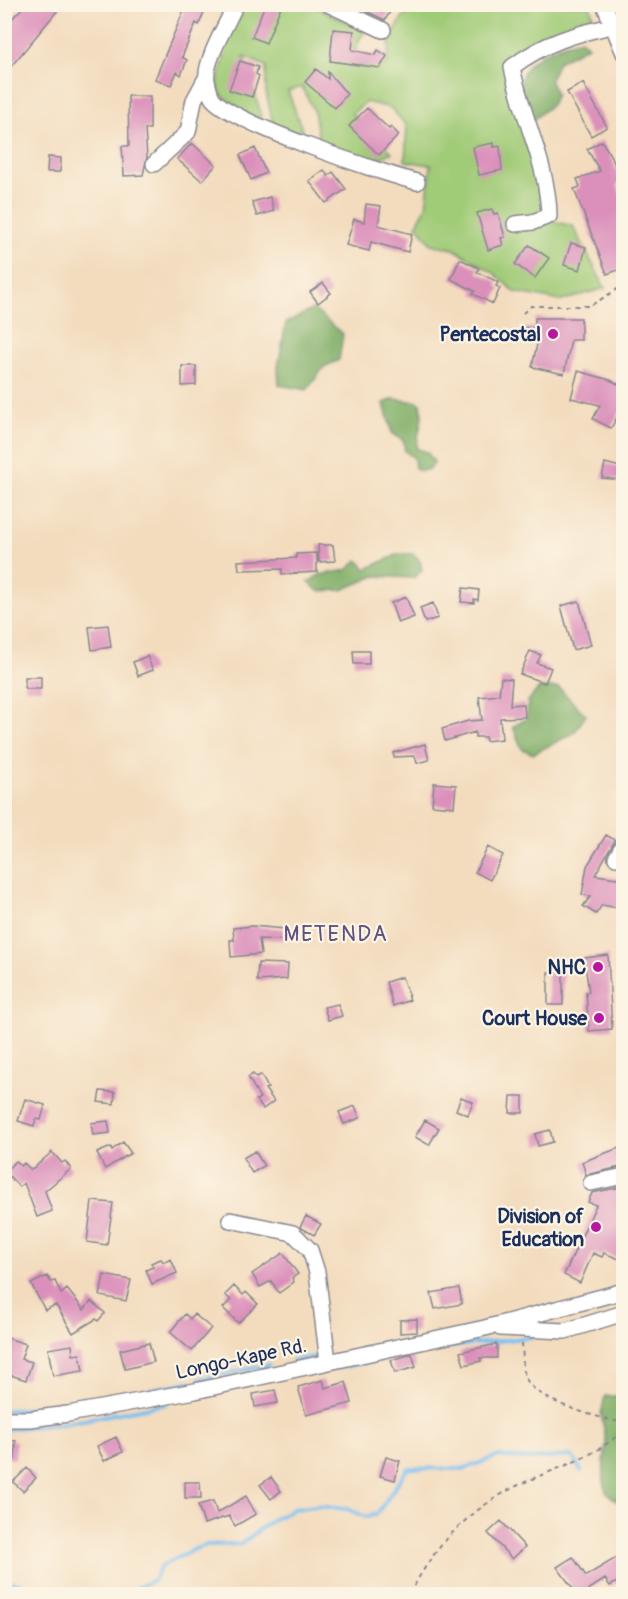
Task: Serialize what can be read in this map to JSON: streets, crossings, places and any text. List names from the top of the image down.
{
  "streets": {
    "street": ["Longo-Kape Rd."]
  },
  "districts": ["METENDA"],
  "places": [
    "Pentecostal",
    "NHC",
    "Court House",
    "Division of Education"
  ]
}
